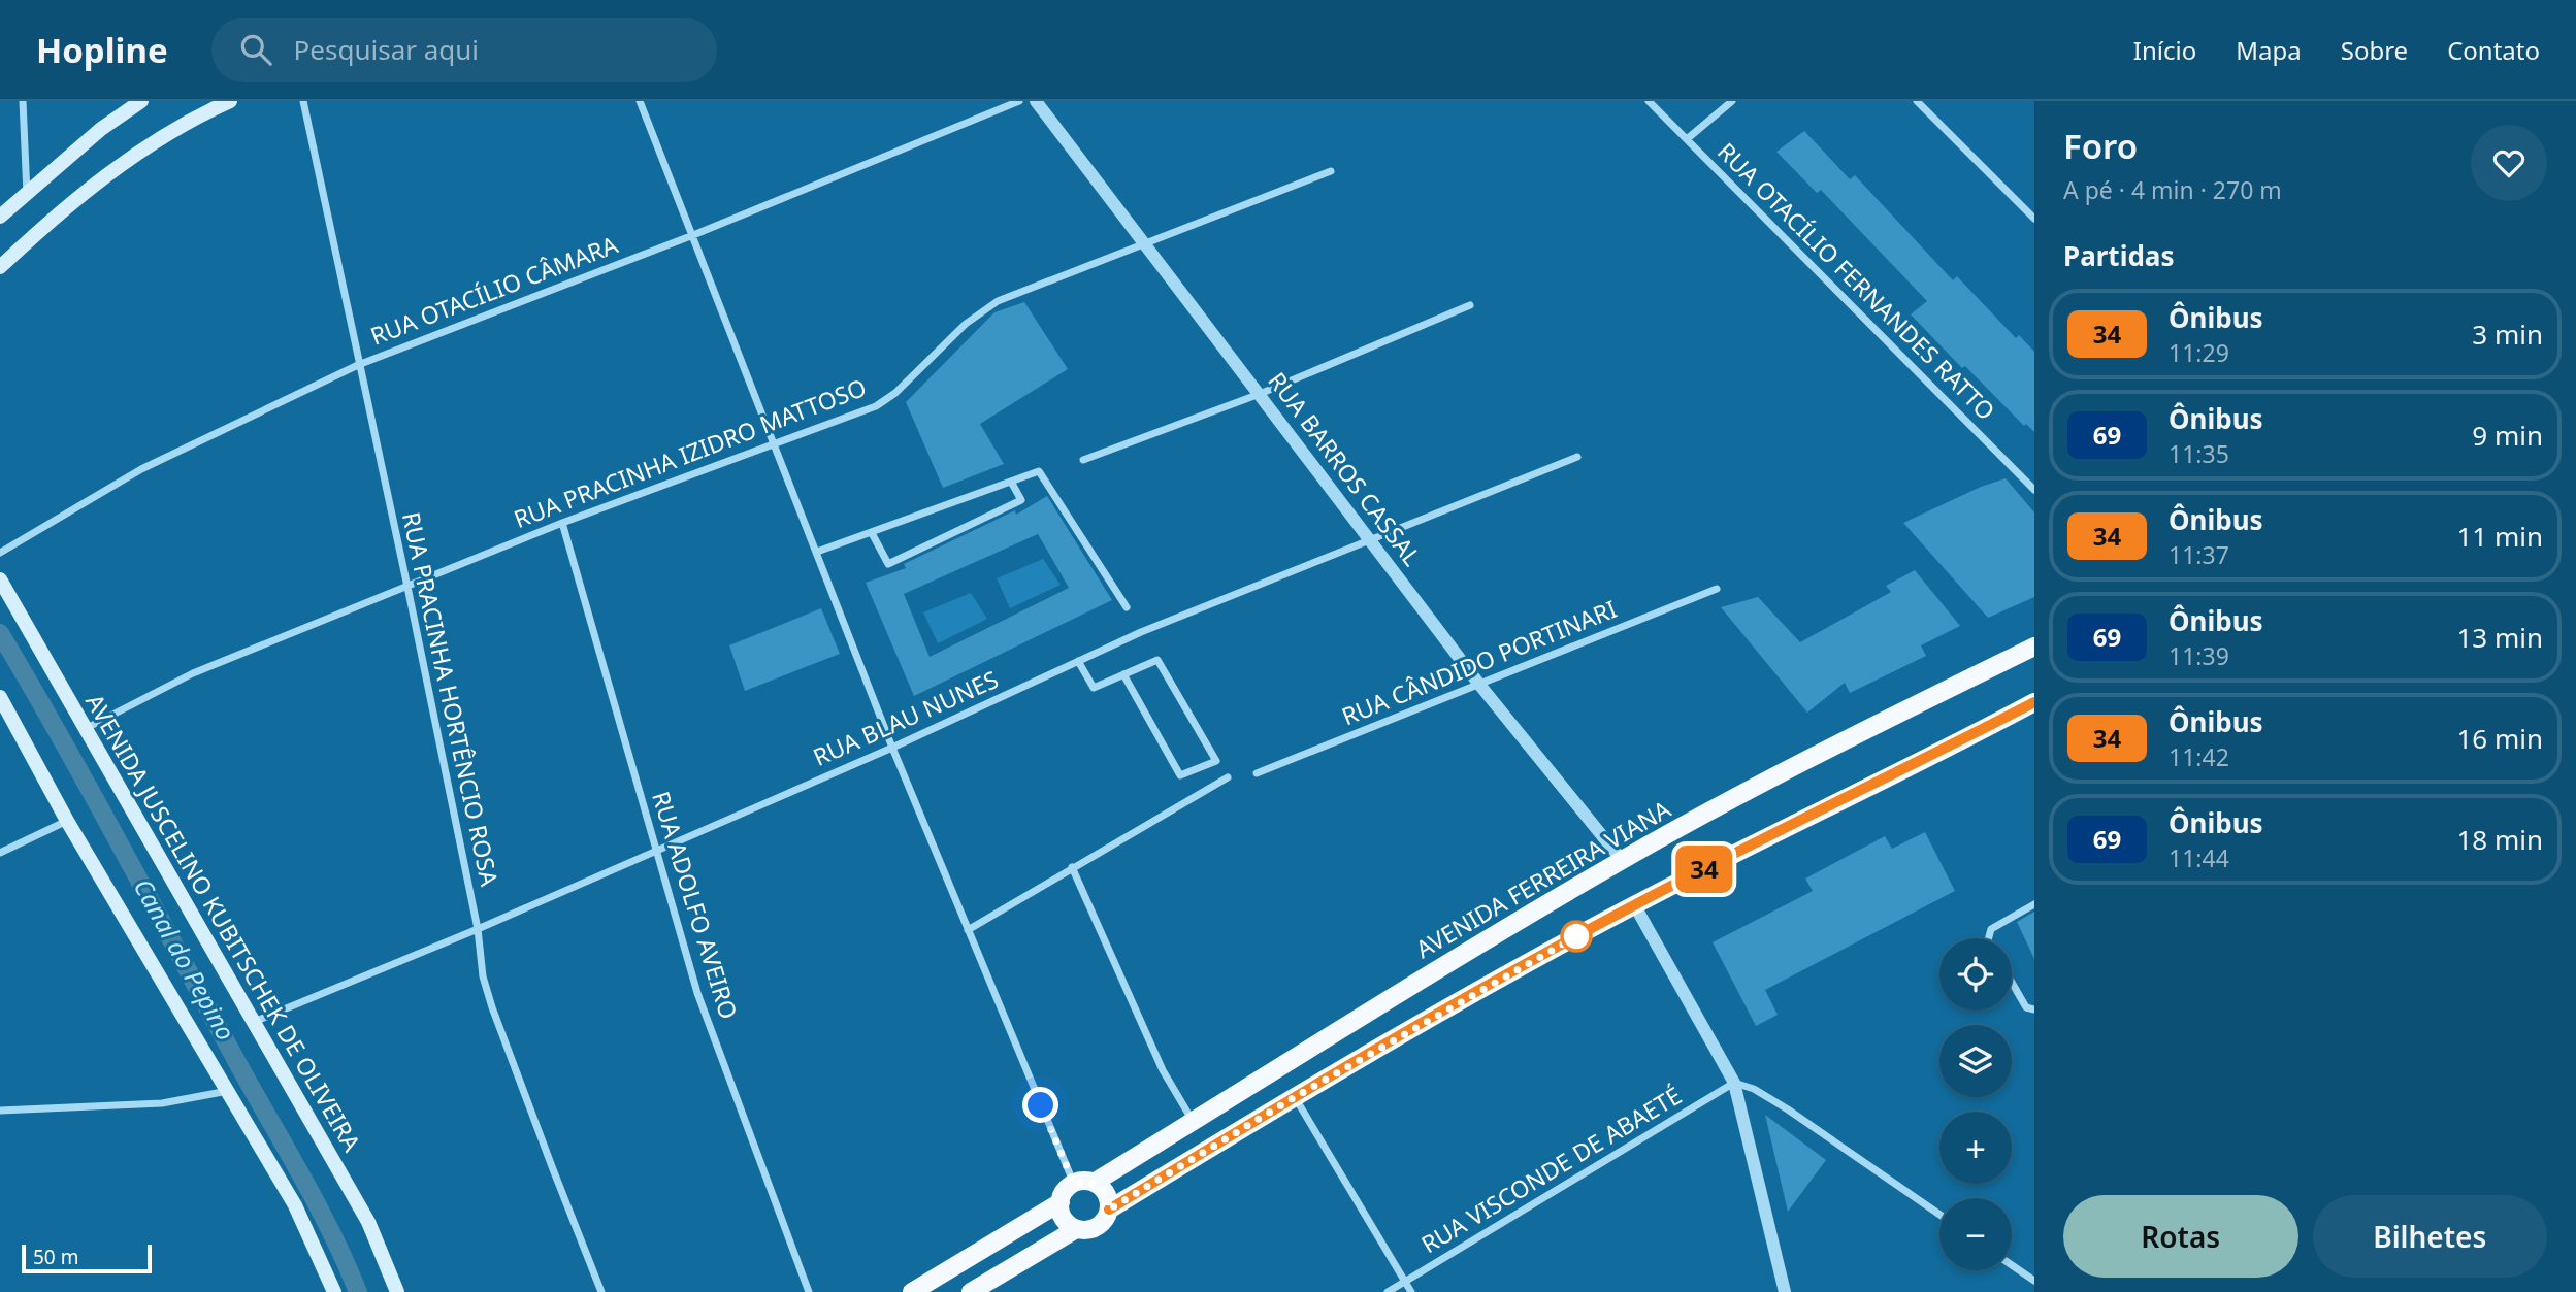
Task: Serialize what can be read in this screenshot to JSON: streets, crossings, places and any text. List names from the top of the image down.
{
  "streets": {
    "main road": ["AVENIDA FERREIRA VIANA", "AVENIDA JUSCELINO KUBITSCHEK DE OLIVEIRA"],
    "street": [
      "RUA OTACÍLIO FERNANDES RATTO",
      "RUA OTACÍLIO CÂMARA",
      "RUA PRACINHA IZIDRO MATTOSO",
      "RUA BARROS CASSAL",
      "RUA CÂNDIDO PORTINARI",
      "RUA PRACINHA HORTÊNCIO ROSA",
      "RUA BLAU NUNES",
      "RUA ADOLFO AVEIRO",
      "RUA VISCONDE DE ABAETÉ"
    ]
  },
  "crossings": [
    ["RUA OTACÍLIO CÂMARA", "RUA PRACINHA HORTÊNCIO ROSA"],
    ["RUA PRACINHA IZIDRO MATTOSO", "RUA BARROS CASSAL"],
    ["RUA PRACINHA IZIDRO MATTOSO", "RUA PRACINHA HORTÊNCIO ROSA"],
    ["RUA PRACINHA IZIDRO MATTOSO", "RUA ADOLFO AVEIRO"],
    ["RUA PRACINHA IZIDRO MATTOSO", "AVENIDA JUSCELINO KUBITSCHEK DE OLIVEIRA"],
    ["RUA BARROS CASSAL", "RUA CÂNDIDO PORTINARI"],
    ["RUA BARROS CASSAL", "RUA BLAU NUNES"],
    ["RUA BARROS CASSAL", "AVENIDA FERREIRA VIANA"],
    ["RUA PRACINHA HORTÊNCIO ROSA", "RUA BLAU NUNES"],
    ["RUA BLAU NUNES", "RUA ADOLFO AVEIRO"],
    ["RUA BLAU NUNES", "AVENIDA JUSCELINO KUBITSCHEK DE OLIVEIRA"]
  ],
  "water": ["Canal do Pepino"],
  "lines": ["bus line 34"],
  "scale_bar": "50 m",
  "page": {
    "header": "Hopline",
    "search": "Pesquisar aqui",
    "nav": [
      "Início",
      "Mapa",
      "Sobre",
      "Contato"
    ],
    "on_map": "34",
    "heading": [
      ["Foro", "A pé · 4 min · 270 m"],
      "Partidas"
    ],
    "list": [
      {
        "mark": "34",
        "name": "Ônibus",
        "note": "11:29",
        "value": "3 min"
      },
      {
        "mark": "69",
        "name": "Ônibus",
        "note": "11:35",
        "value": "9 min"
      },
      {
        "mark": "34",
        "name": "Ônibus",
        "note": "11:37",
        "value": "11 min"
      },
      {
        "mark": "69",
        "name": "Ônibus",
        "note": "11:39",
        "value": "13 min"
      },
      {
        "mark": "34",
        "name": "Ônibus",
        "note": "11:42",
        "value": "16 min"
      },
      {
        "mark": "69",
        "name": "Ônibus",
        "note": "11:44",
        "value": "18 min"
      }
    ],
    "map_buttons": ["+", "−"],
    "buttons": ["Rotas", "Bilhetes"],
    "scale": "50 m"
  }
}
